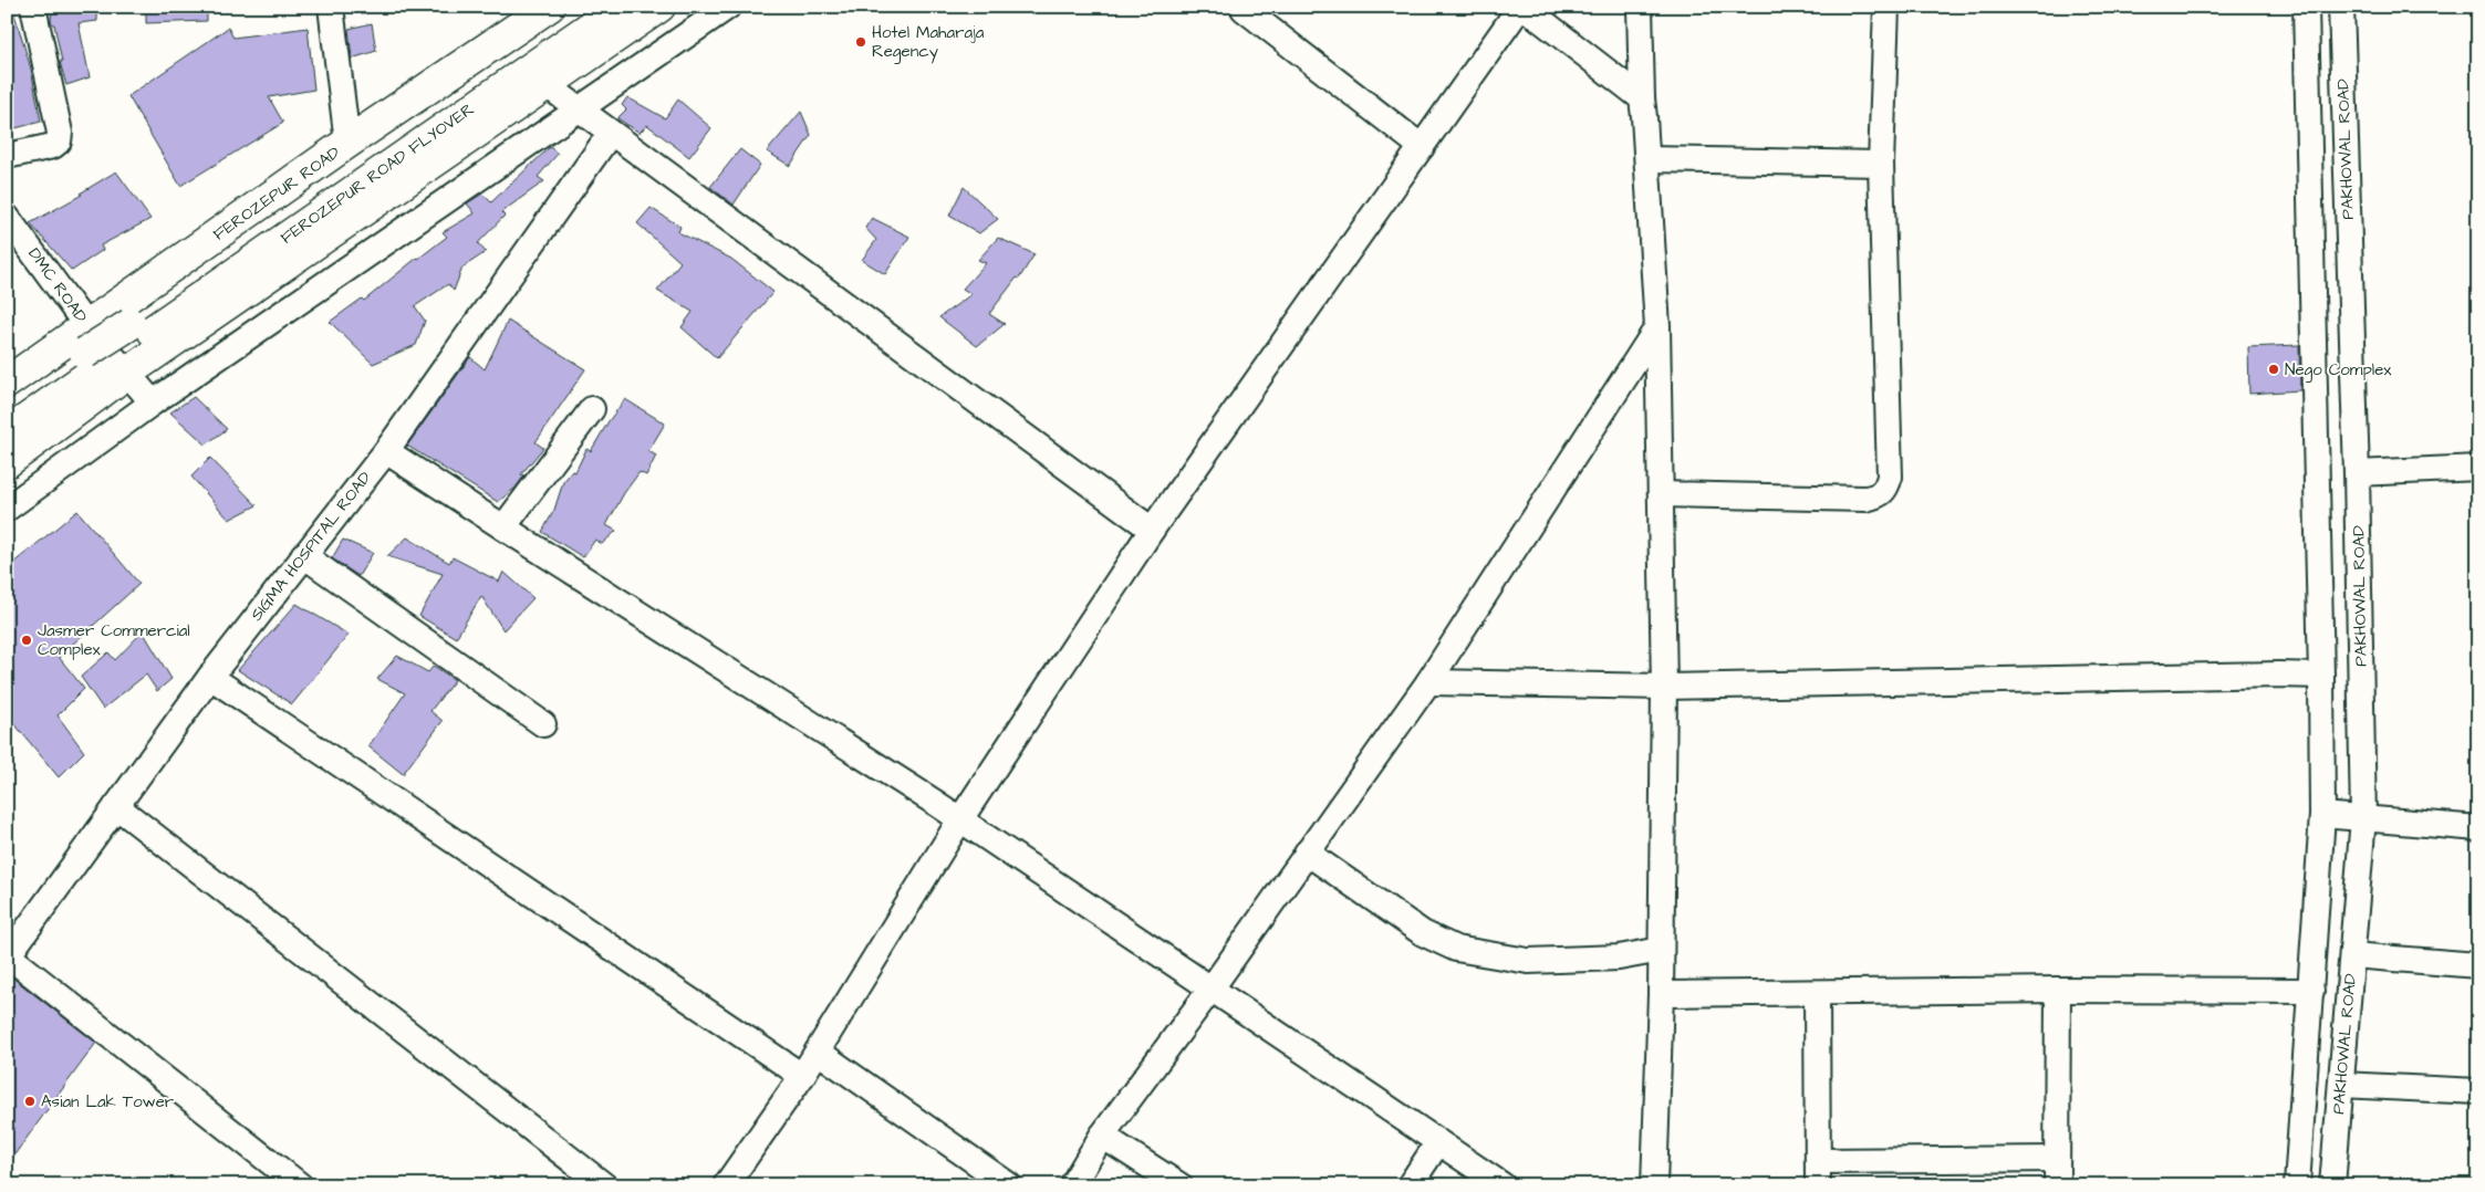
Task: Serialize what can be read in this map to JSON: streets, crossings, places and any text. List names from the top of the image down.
{
  "streets": {
    "main road": ["FEROZEPUR ROAD FLYOVER", "FEROZEPUR ROAD"],
    "street": ["PAKHOWAL ROAD", "DMC ROAD", "SIGMA HOSPITAL ROAD"]
  },
  "crossings": [
    ["FEROZEPUR ROAD FLYOVER", "FEROZEPUR ROAD"],
    ["FEROZEPUR ROAD", "DMC ROAD"]
  ],
  "places": [
    "Hotel Maharaja Regency",
    "Nego Complex",
    "Jasmer Commercial Complex",
    "Asian Lak Tower"
  ]
}
